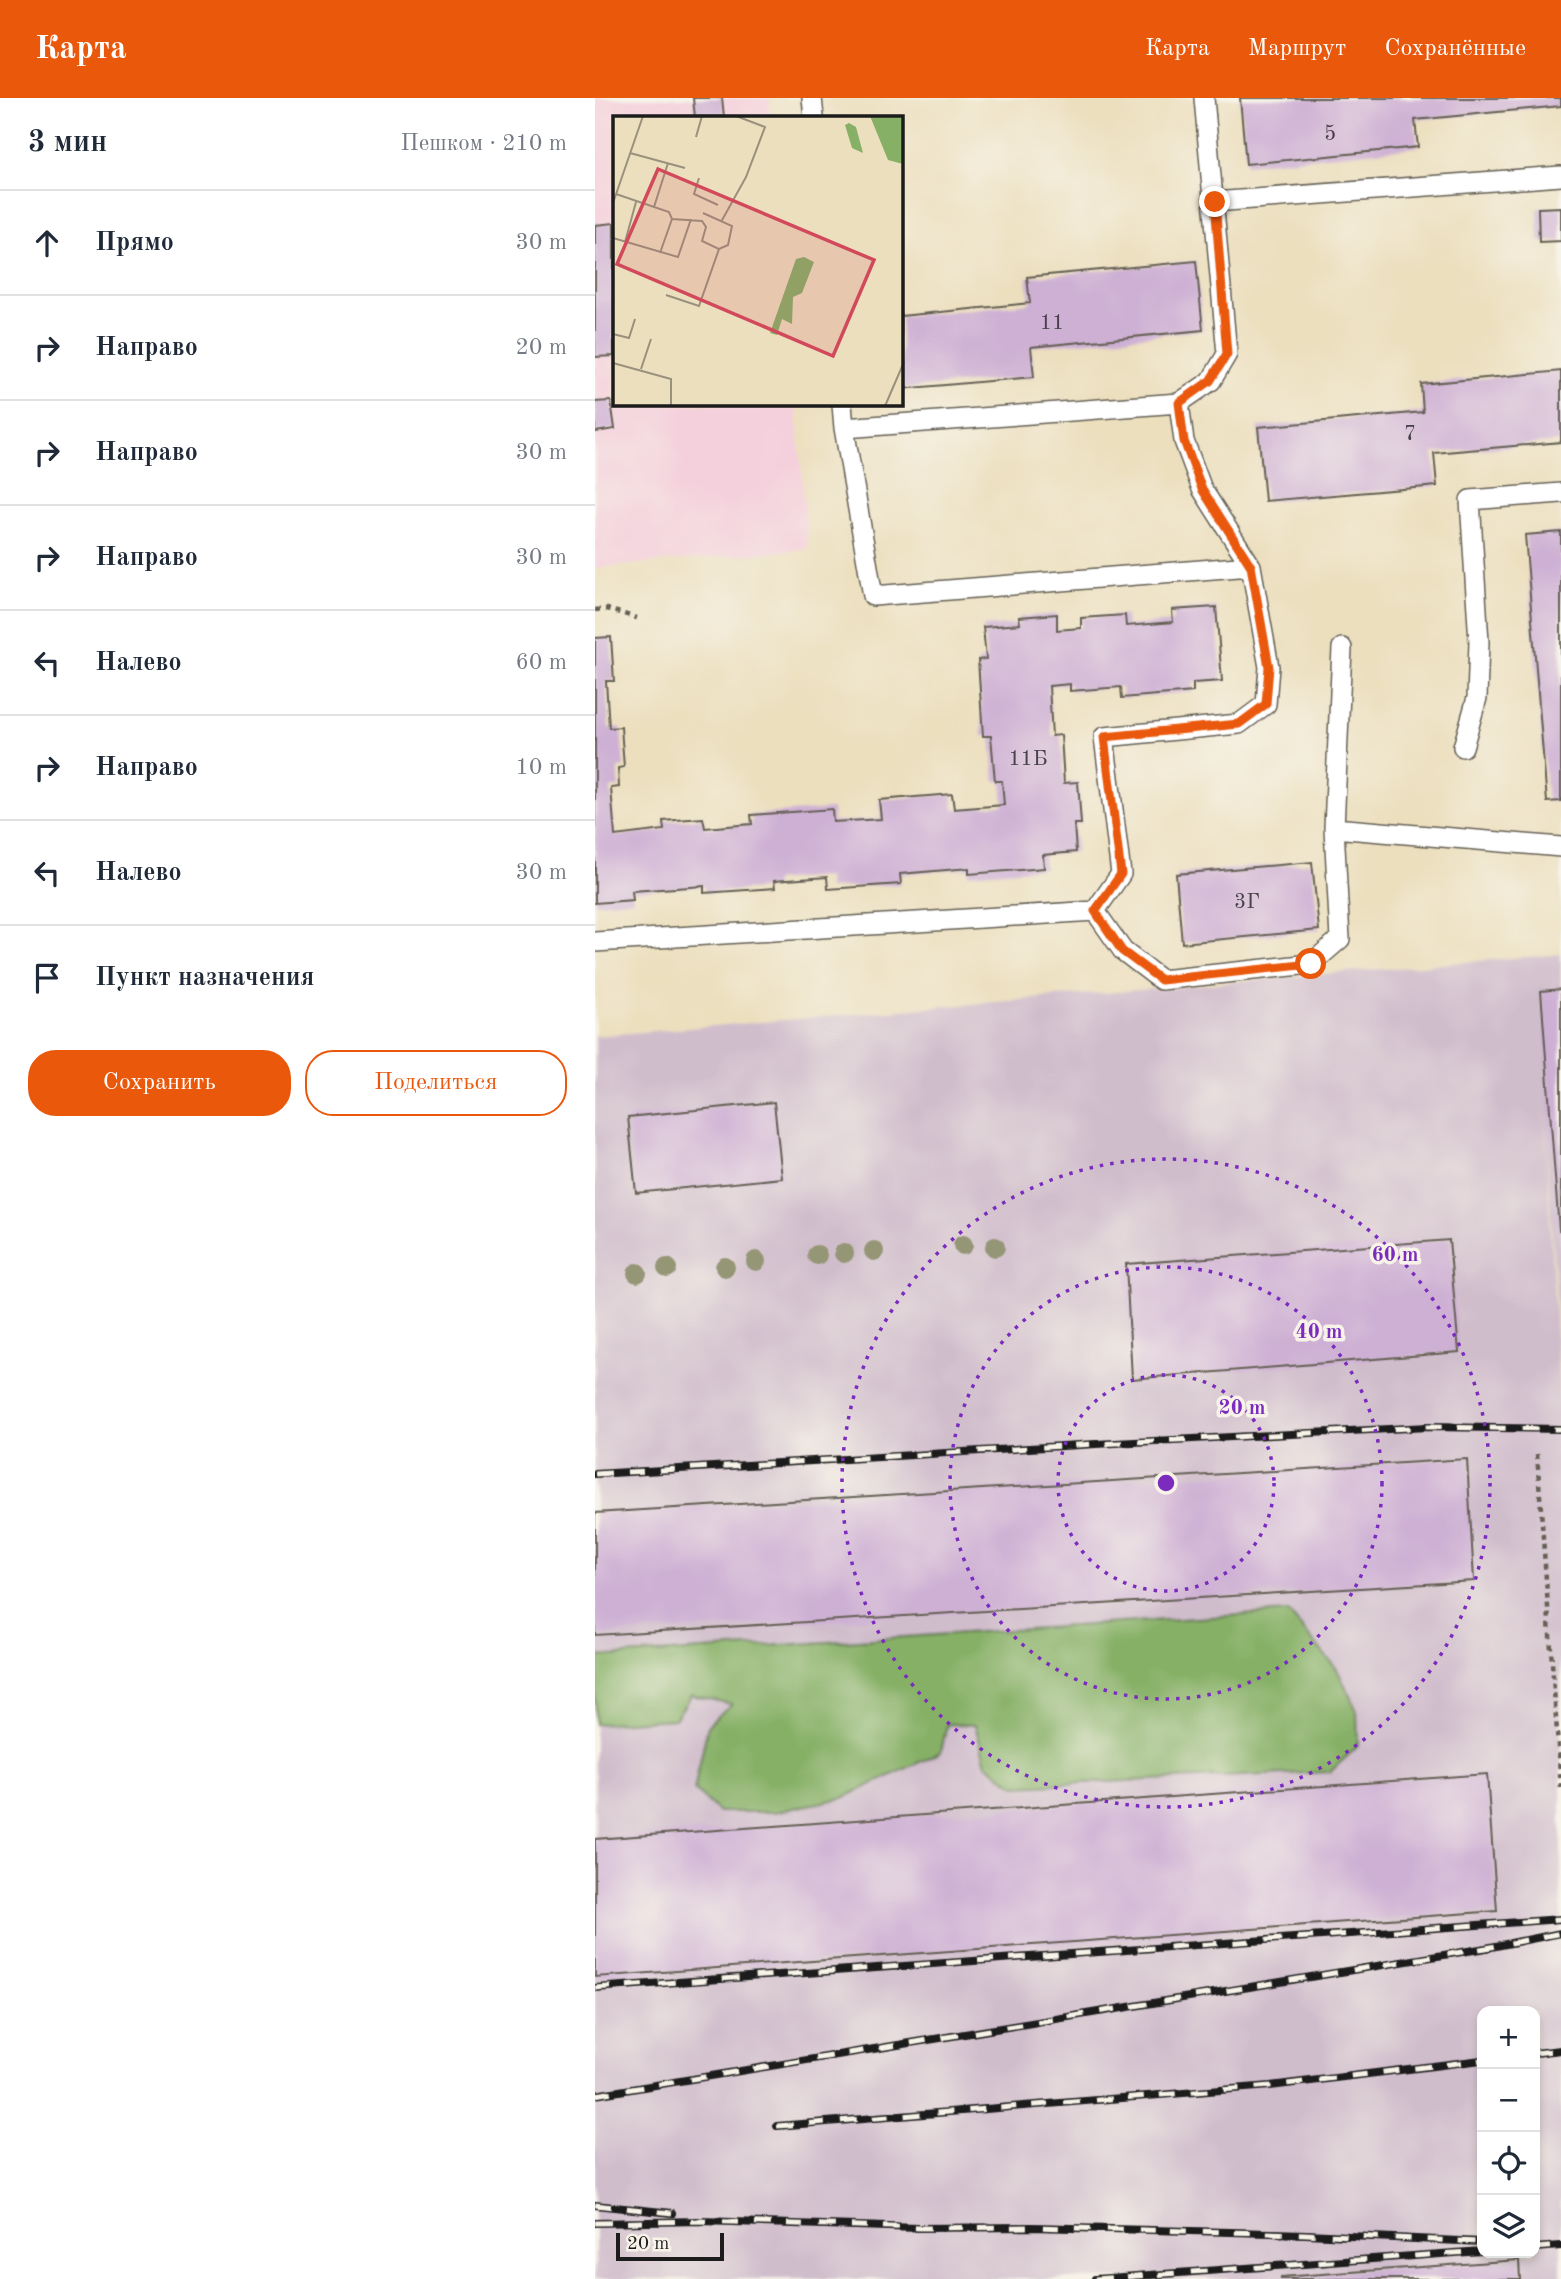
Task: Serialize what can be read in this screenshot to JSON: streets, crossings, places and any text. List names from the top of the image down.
{
  "house_numbers": [
    "5",
    "11",
    "7",
    "11Б",
    "3Г"
  ],
  "scale_bar": "20 m",
  "page": {
    "header": "Карта",
    "nav": ["Карта", "Маршрут", "Сохранённые"],
    "heading": ["3 мин", "Пешком · 210 m"],
    "list": [
      ["Прямо", "30 m"],
      ["Направо", "20 m"],
      ["Направо", "30 m"],
      ["Направо", "30 m"],
      ["Налево", "60 m"],
      ["Направо", "10 m"],
      ["Налево", "30 m"],
      "Пункт назначения"
    ],
    "buttons": ["Сохранить", "Поделиться"],
    "map_buttons": ["+", "−"],
    "scale": "20 m"
  },
  "rings": ["60 m", "40 m", "20 m"]
}
